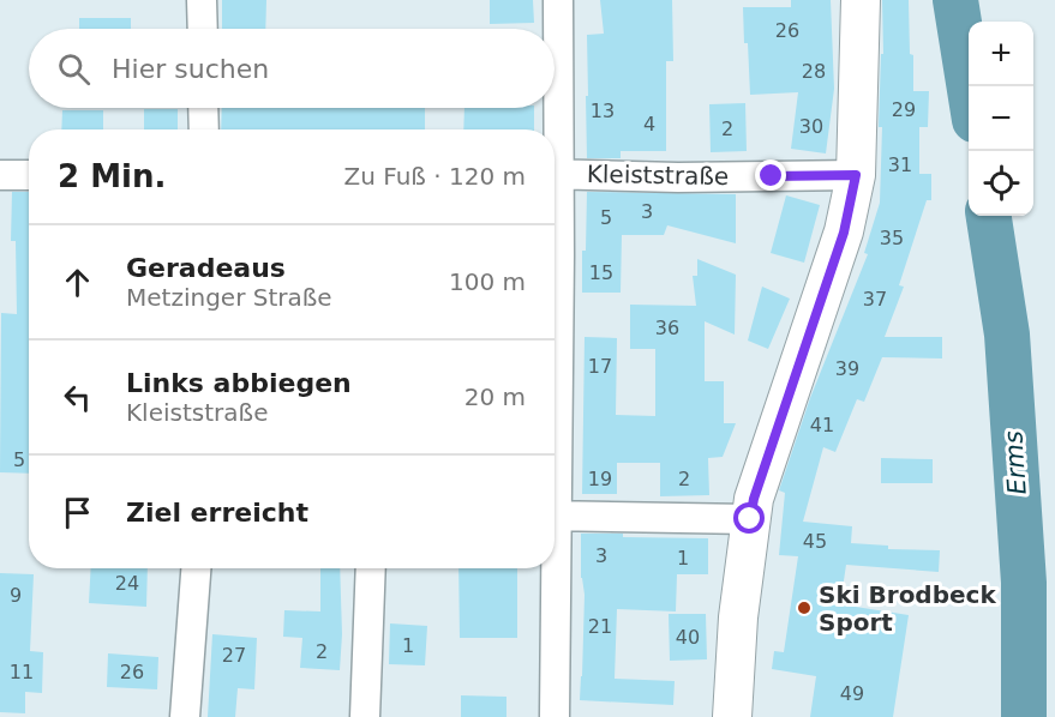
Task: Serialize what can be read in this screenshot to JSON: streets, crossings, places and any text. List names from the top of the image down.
{
  "streets": {
    "street": ["Kleiststraße"]
  },
  "water": ["Erms"],
  "places": ["Ski Brodbeck Sport"],
  "house_numbers": [
    "26",
    "28",
    "29",
    "13",
    "4",
    "30",
    "2",
    "31",
    "3",
    "5",
    "35",
    "15",
    "37",
    "36",
    "17",
    "39",
    "41",
    "5",
    "19",
    "2",
    "45",
    "3",
    "1",
    "24",
    "9",
    "21",
    "40",
    "1",
    "2",
    "27",
    "11",
    "26",
    "49"
  ],
  "page": {
    "map_buttons": ["+", "−"],
    "search": "Hier suchen",
    "heading": ["2 Min.", "Zu Fuß · 120 m"],
    "list": [
      ["Geradeaus", "Metzinger Straße", "100 m"],
      ["Links abbiegen", "Kleiststraße", "20 m"],
      "Ziel erreicht"
    ]
  }
}
